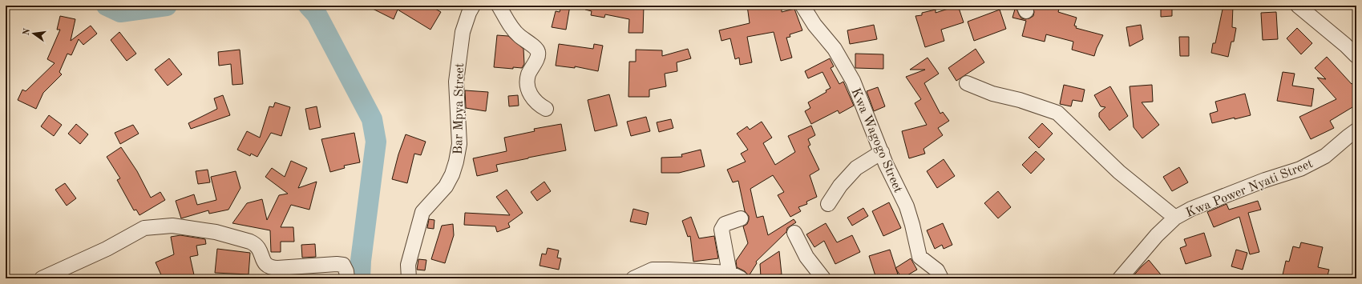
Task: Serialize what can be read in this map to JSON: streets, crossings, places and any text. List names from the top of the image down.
{
  "streets": {
    "street": ["Bar Mpya Street", "Kwa Wagogo Street", "Kwa Power Nyati Street"]
  },
  "north": "left"
}
